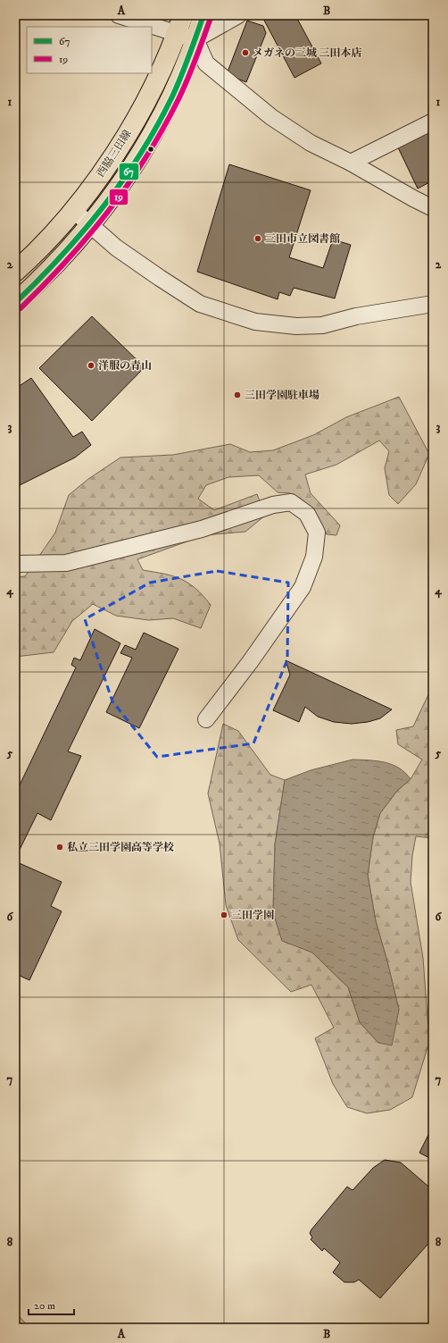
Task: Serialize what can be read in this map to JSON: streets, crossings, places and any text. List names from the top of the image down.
{
  "streets": {
    "main road": ["西脇三田線"]
  },
  "places": [
    "メガネの三城 三田本店",
    "三田市立図書館",
    "洋服の青山",
    "三田学園駐車場",
    "私立三田学園高等学校",
    "三田学園"
  ],
  "lines": ["transit line 67", "transit line 19"],
  "legend": ["67", "19"],
  "scale_bar": "20 m",
  "grid": {
    "columns": ["A", "B"],
    "rows": [
      "1",
      "2",
      "3",
      "4",
      "5",
      "6",
      "7",
      "8"
    ]
  }
}
